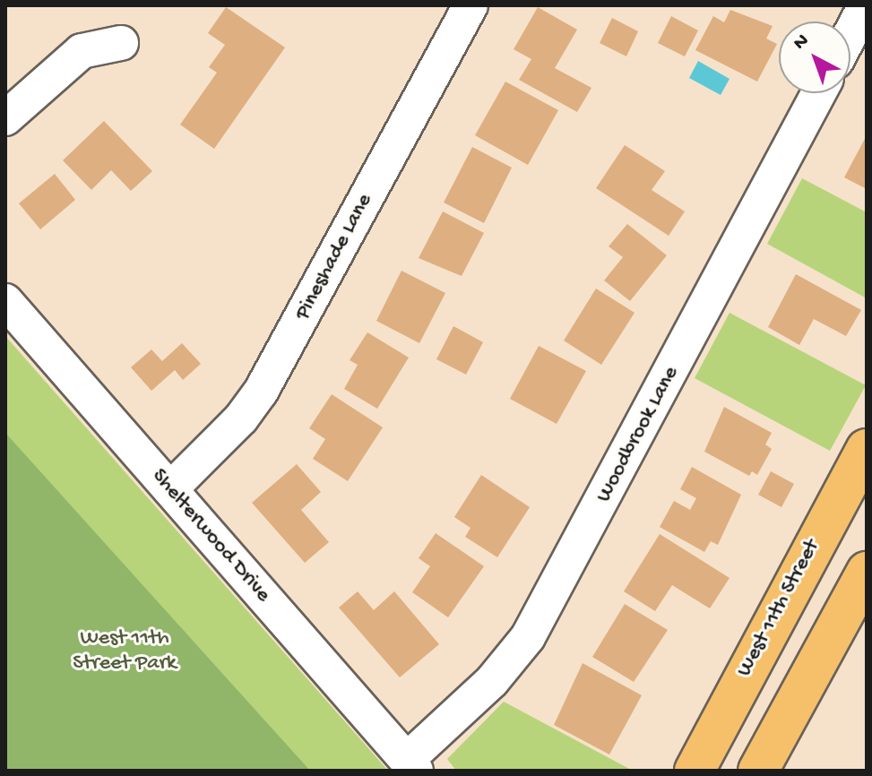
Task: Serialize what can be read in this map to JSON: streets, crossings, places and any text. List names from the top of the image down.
{
  "streets": {
    "main road": ["West 11th Street"],
    "street": ["Pineshade Lane", "Woodbrook Lane", "Shelterwood Drive"]
  },
  "crossings": [
    ["Pineshade Lane", "Shelterwood Drive"],
    ["Woodbrook Lane", "Shelterwood Drive"]
  ],
  "parks": ["West 11th Street Park"],
  "north": "top left"
}
